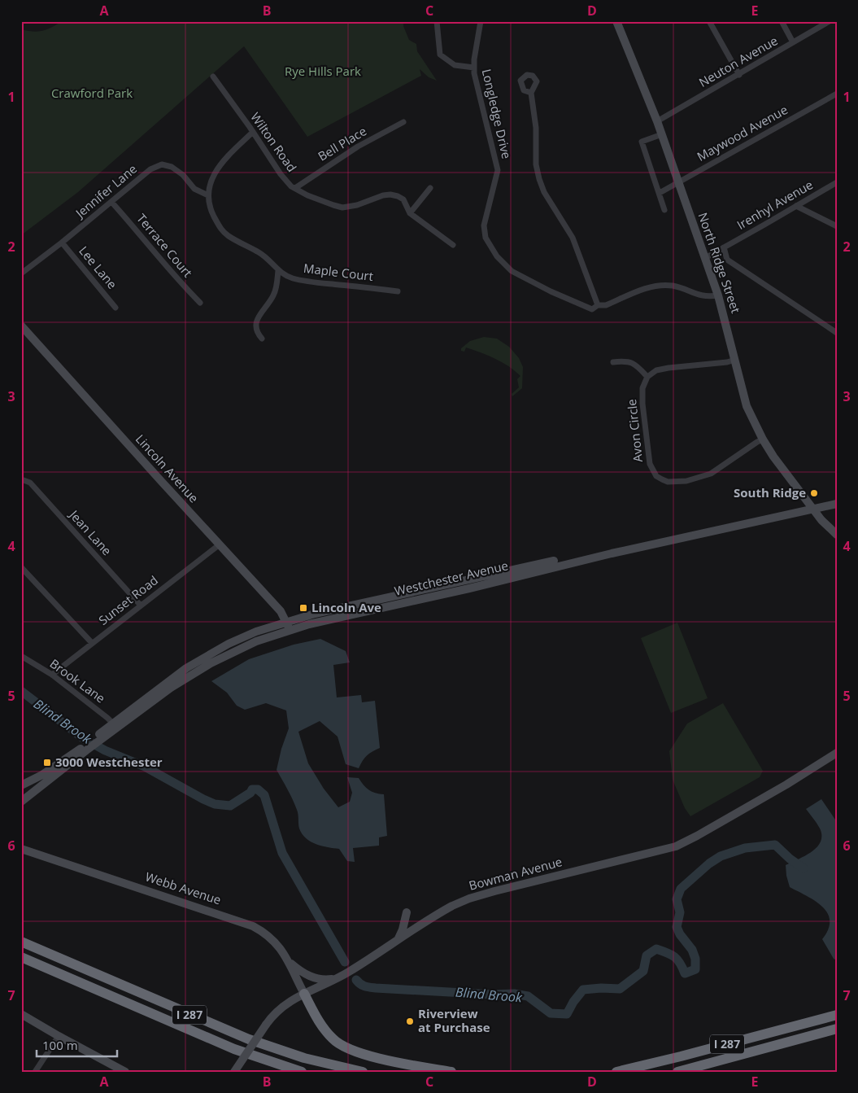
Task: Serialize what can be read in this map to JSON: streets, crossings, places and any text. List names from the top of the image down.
{
  "streets": {
    "highway": ["I 287"],
    "main road": [
      "North Ridge Street",
      "Lincoln Avenue",
      "Westchester Avenue",
      "Bowman Avenue",
      "Webb Avenue"
    ],
    "street": [
      "Neuton Avenue",
      "Longledge Drive",
      "Maywood Avenue",
      "Wilton Road",
      "Bell Place",
      "Jennifer Lane",
      "Irenhyl Avenue",
      "Terrace Court",
      "Lee Lane",
      "Maple Court",
      "Avon Circle",
      "Jean Lane",
      "Sunset Road",
      "Brook Lane"
    ]
  },
  "crossings": [
    ["Neuton Avenue", "North Ridge Street"],
    ["Longledge Drive", "North Ridge Street"],
    ["Maywood Avenue", "North Ridge Street"],
    ["Wilton Road", "Bell Place"],
    ["Jennifer Lane", "Terrace Court"],
    ["Jennifer Lane", "Lee Lane"],
    ["Irenhyl Avenue", "North Ridge Street"],
    ["North Ridge Street", "Avon Circle"],
    ["North Ridge Street", "Westchester Avenue"],
    ["Lincoln Avenue", "Westchester Avenue"],
    ["Lincoln Avenue", "Sunset Road"],
    ["Jean Lane", "Sunset Road"],
    ["Westchester Avenue", "Brook Lane"],
    ["Sunset Road", "Brook Lane"],
    ["Bowman Avenue", "Webb Avenue"]
  ],
  "water": ["Blind Brook"],
  "parks": ["Rye Hills Park", "Crawford Park"],
  "places": {
    "other": ["South Ridge", "Riverview at Purchase"],
    "transit": ["Lincoln Ave", "3000 Westchester"]
  },
  "scale_bar": "100 m",
  "grid": {
    "columns": [
      "A",
      "B",
      "C",
      "D",
      "E"
    ],
    "rows": [
      "1",
      "2",
      "3",
      "4",
      "5",
      "6",
      "7"
    ]
  }
}
